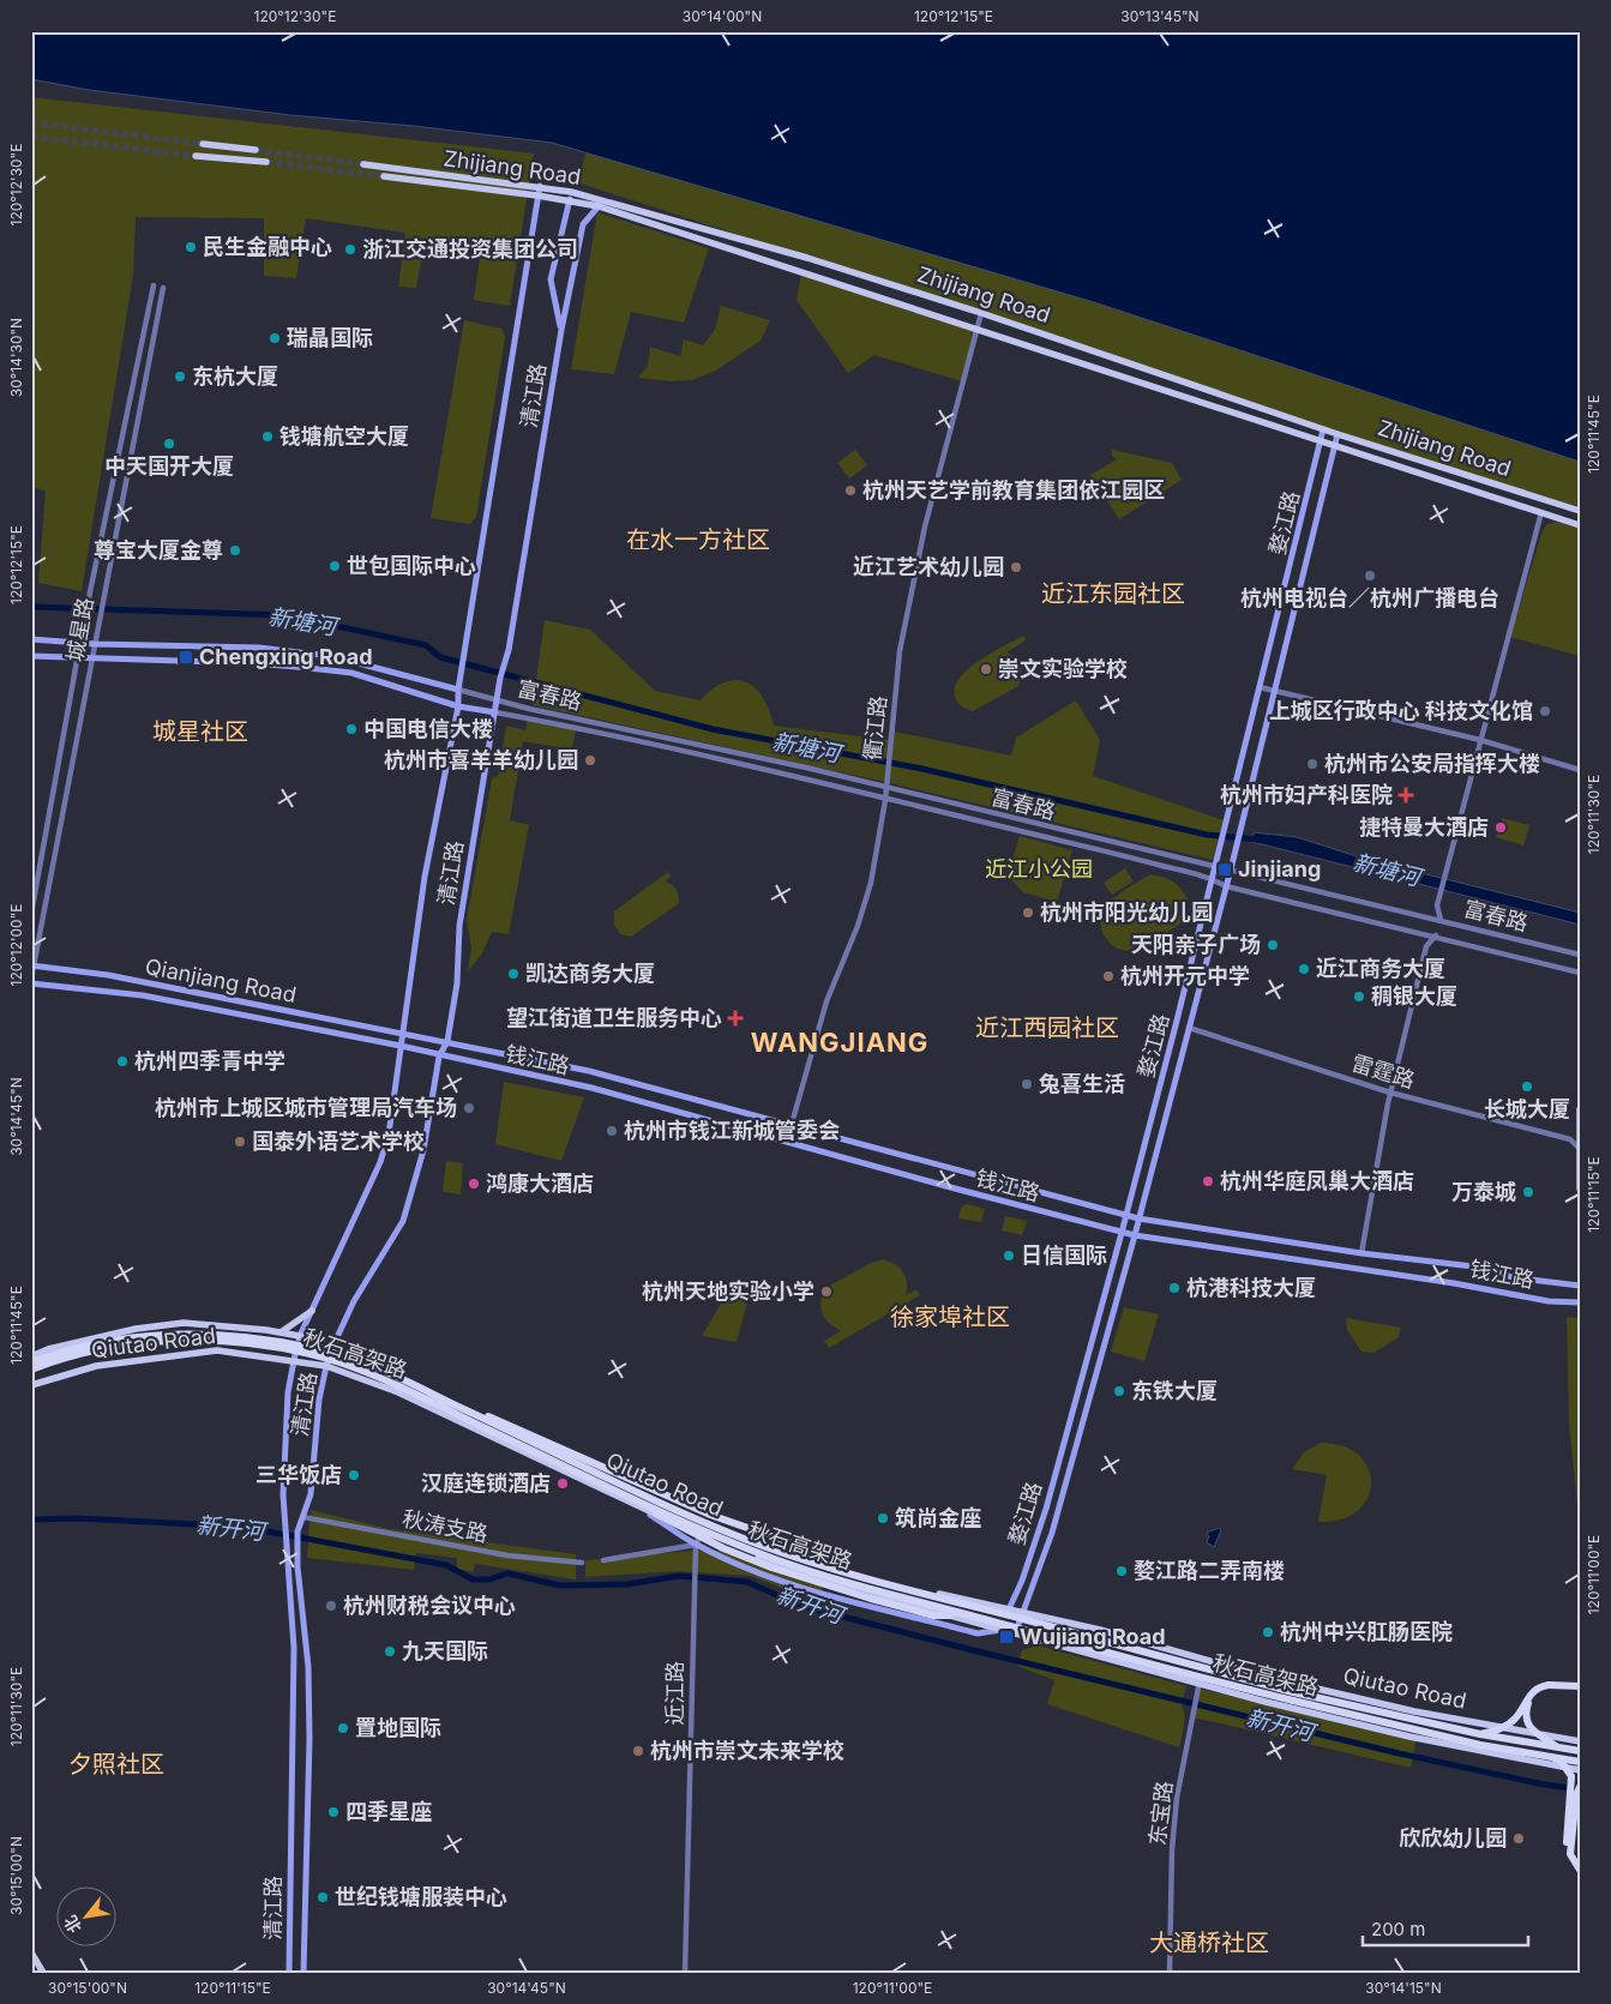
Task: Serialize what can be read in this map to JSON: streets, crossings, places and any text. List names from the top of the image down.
{
  "streets": {
    "highway": ["秋石高架路"],
    "main road": [
      "Zhijiang Road",
      "清江路",
      "婺江路",
      "Qianjiang Road",
      "钱江路",
      "Qiutao Road"
    ],
    "street": [
      "城星路",
      "富春路",
      "衢江路",
      "雷霆路",
      "秋涛支路",
      "近江路",
      "东宝路"
    ]
  },
  "crossings": [
    ["Zhijiang Road", "清江路"],
    ["Zhijiang Road", "婺江路"],
    ["Zhijiang Road", "衢江路"],
    ["清江路", "富春路"],
    ["清江路", "Qianjiang Road"],
    ["清江路", "钱江路"],
    ["清江路", "Qiutao Road"],
    ["清江路", "秋涛支路"],
    ["婺江路", "富春路"],
    ["婺江路", "钱江路"],
    ["婺江路", "雷霆路"],
    ["婺江路", "Qiutao Road"],
    ["城星路", "Qianjiang Road"],
    ["富春路", "衢江路"],
    ["衢江路", "钱江路"],
    ["Qianjiang Road", "钱江路"],
    ["Qiutao Road", "近江路"],
    ["Qiutao Road", "东宝路"]
  ],
  "districts": [
    "在水一方社区",
    "近江东园社区",
    "城星社区",
    "近江西园社区",
    "WANGJIANG",
    "徐家埠社区",
    "夕照社区",
    "大通桥社区"
  ],
  "water": ["新塘河", "新开河"],
  "parks": ["近江小公园"],
  "places": {
    "other": [
      "民生金融中心",
      "浙江交通投资集团公司",
      "瑞晶国际",
      "东杭大厦",
      "钱塘航空大厦",
      "中天国开大厦",
      "杭州天艺学前教育集团依江园区",
      "尊宝大厦金尊",
      "世包国际中心",
      "近江艺术幼儿园",
      "杭州电视台／杭州广播电台",
      "崇文实验学校",
      "上城区行政中心 科技文化馆",
      "中国电信大楼",
      "杭州市喜羊羊幼儿园",
      "杭州市公安局指挥大楼",
      "捷特曼大酒店",
      "杭州市阳光幼儿园",
      "天阳亲子广场",
      "近江商务大厦",
      "凯达商务大厦",
      "杭州开元中学",
      "稠银大厦",
      "杭州四季青中学",
      "兔喜生活",
      "长城大厦",
      "杭州市上城区城市管理局汽车场",
      "杭州市钱江新城管委会",
      "国泰外语艺术学校",
      "杭州华庭凤巢大酒店",
      "鸿康大酒店",
      "万泰城",
      "日信国际",
      "杭港科技大厦",
      "杭州天地实验小学",
      "东铁大厦",
      "三华饭店",
      "汉庭连锁酒店",
      "筑尚金座",
      "婺江路二弄南楼",
      "杭州财税会议中心",
      "杭州中兴肛肠医院",
      "九天国际",
      "置地国际",
      "杭州市崇文未来学校",
      "四季星座",
      "欣欣幼儿园",
      "世纪钱塘服装中心"
    ],
    "transit": ["Chengxing Road", "Jinjiang", "Wujiang Road"],
    "health": ["杭州市妇产科医院", "望江街道卫生服务中心"]
  },
  "scale_bar": "200 m",
  "north": "bottom left",
  "coordinates": [
    "120°12'30\"E",
    "30°14'00\"N",
    "120°12'15\"E",
    "30°13'45\"N",
    "30°14'30\"N",
    "120°11'45\"E",
    "120°11'30\"E",
    "120°12'00\"E",
    "30°14'45\"N",
    "120°11'15\"E",
    "120°11'00\"E",
    "30°15'00\"N",
    "30°14'15\"N"
  ]
}
